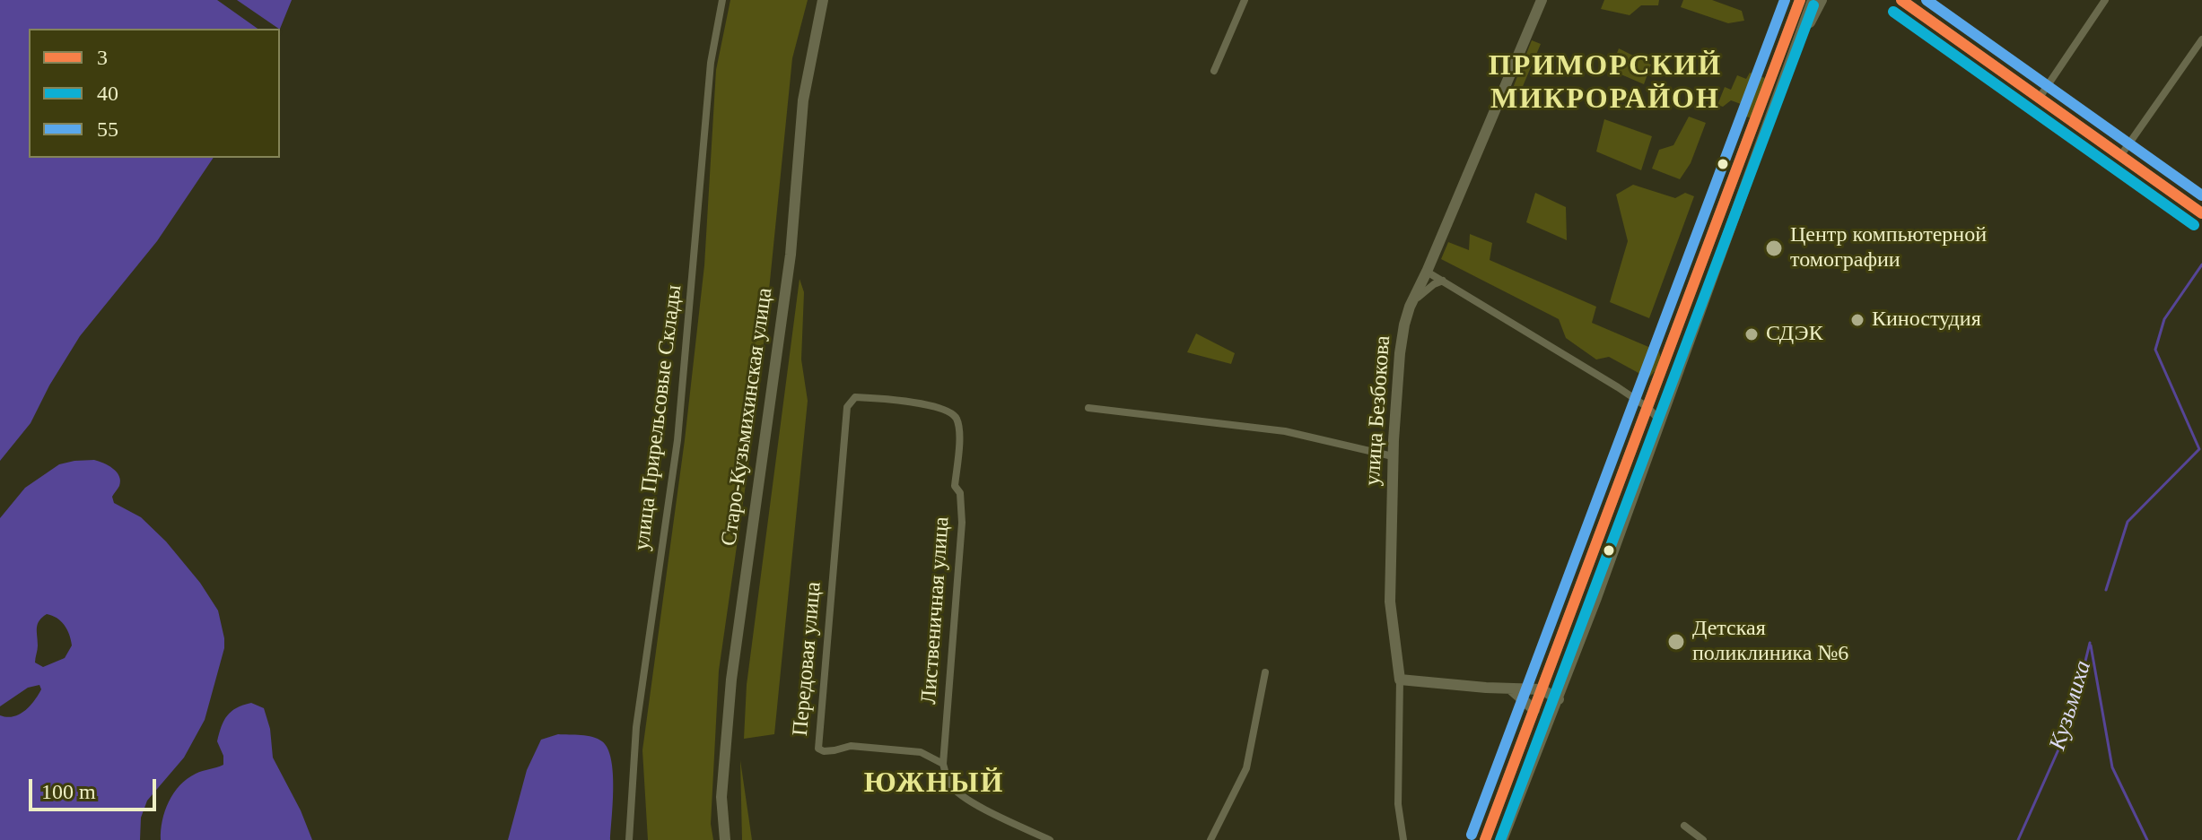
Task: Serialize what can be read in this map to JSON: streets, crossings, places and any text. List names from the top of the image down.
{
  "streets": {
    "main road": ["улица Безбокова", "Старо-Кузьмихинская улица"],
    "street": ["улица Прирельсовые Склады", "Лиственичная улица", "Передовая улица"]
  },
  "crossings": [
    ["Лиственичная улица", "Передовая улица"]
  ],
  "districts": ["ПРИМОРСКИЙ МИКРОРАЙОН", "ЮЖНЫЙ"],
  "water": ["Кузьмиха"],
  "places": [
    "Центр компьютерной томографии",
    "Киностудия",
    "СДЭК",
    "Детская поликлиника №6"
  ],
  "lines": ["transit line 3", "transit line 55", "transit line 40"],
  "legend": ["3", "40", "55"],
  "scale_bar": "100 m"
}
